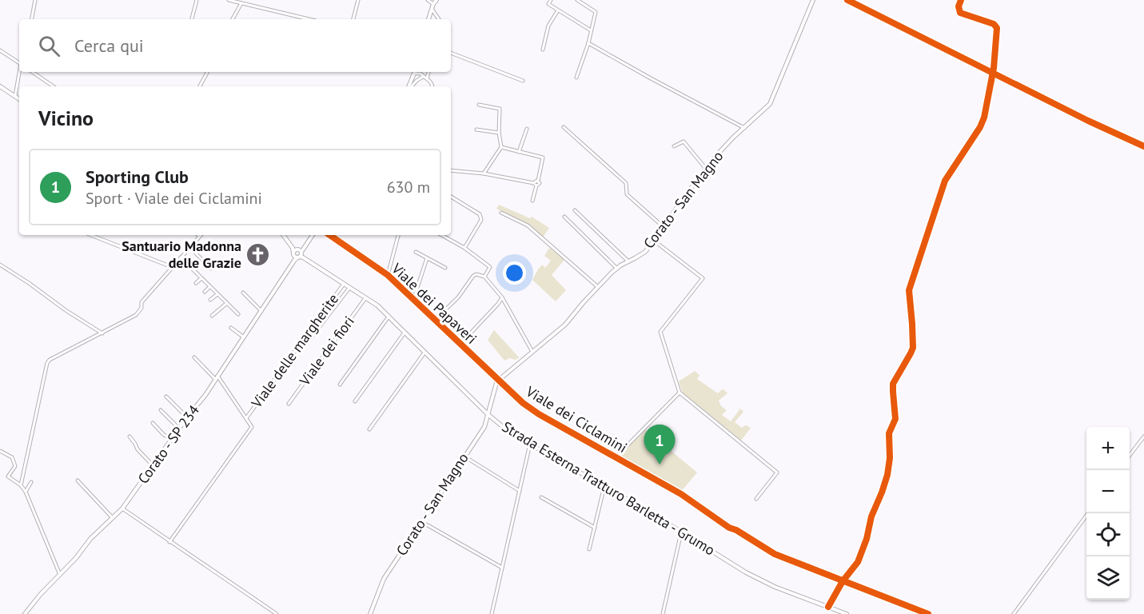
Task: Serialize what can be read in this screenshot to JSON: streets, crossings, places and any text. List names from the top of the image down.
{
  "streets": {
    "main road": ["Corato - San Magno", "Corato - SP 234", "Strada Esterna Tratturo Barletta - Grumo"],
    "street": [
      "Viale dei Papaveri",
      "Viale delle margherite",
      "Viale dei fiori",
      "Viale dei Ciclamini"
    ]
  },
  "crossings": [
    ["Corato - San Magno", "Viale dei Papaveri"],
    ["Corato - San Magno", "Viale dei Ciclamini"],
    ["Corato - San Magno", "Strada Esterna Tratturo Barletta - Grumo"],
    ["Viale dei Papaveri", "Viale dei Ciclamini"],
    ["Viale delle margherite", "Strada Esterna Tratturo Barletta - Grumo"],
    ["Viale dei fiori", "Strada Esterna Tratturo Barletta - Grumo"],
    ["Corato - SP 234", "Strada Esterna Tratturo Barletta - Grumo"]
  ],
  "places": {
    "church": ["Santuario Madonna delle Grazie"]
  },
  "page": {
    "search": "Cerca qui",
    "heading": "Vicino",
    "list": [
      {
        "mark": "1",
        "name": "Sporting Club",
        "note": "Sport · Viale dei Ciclamini",
        "value": "630 m"
      }
    ],
    "pins": "1",
    "map_buttons": ["+", "−"]
  }
}
